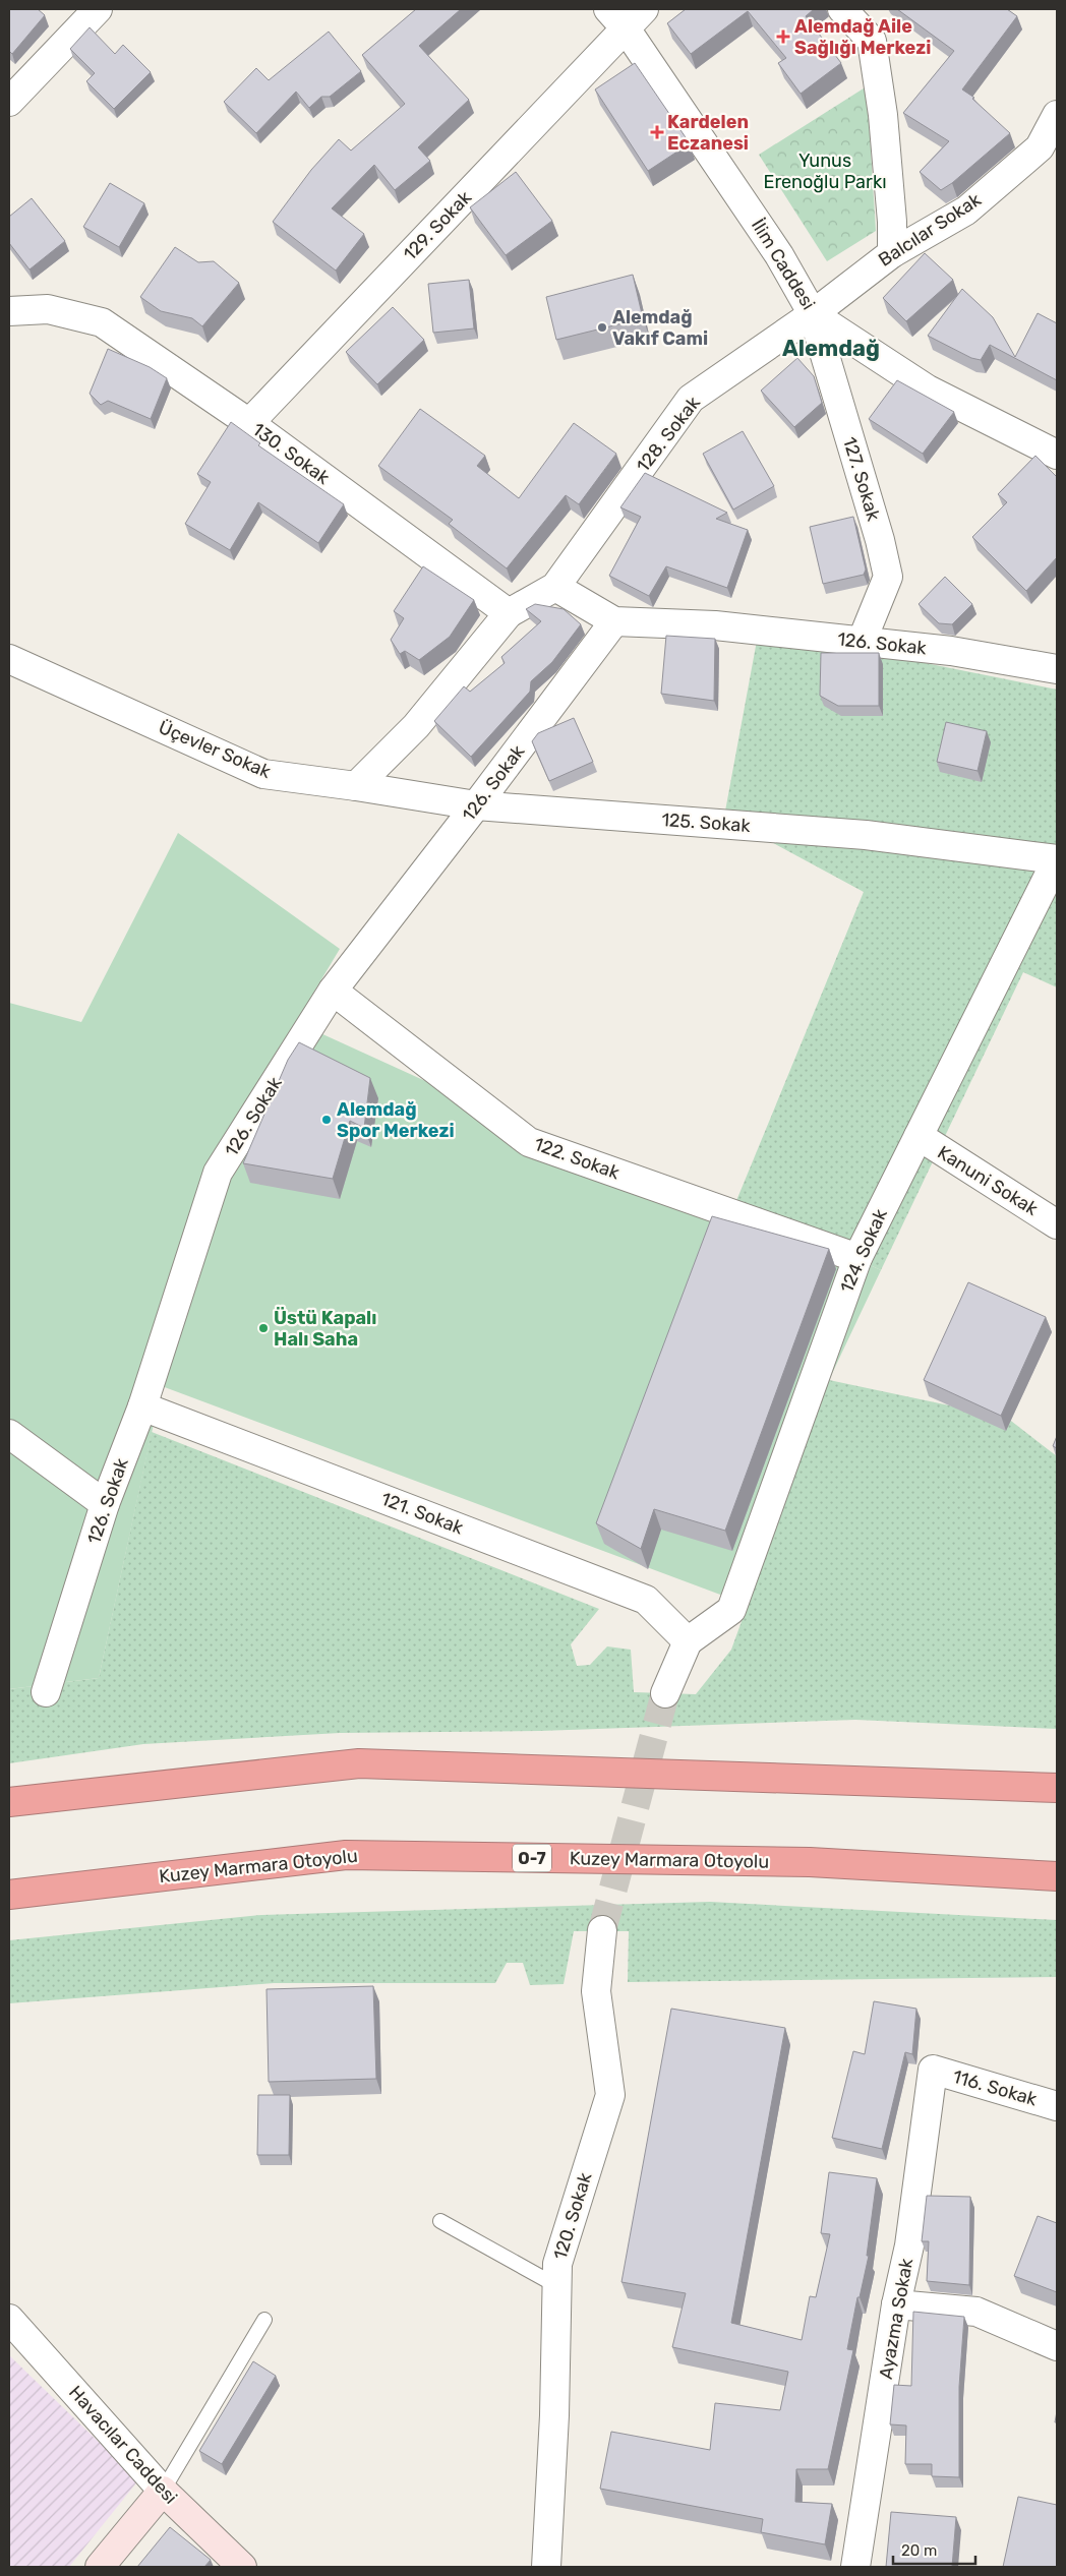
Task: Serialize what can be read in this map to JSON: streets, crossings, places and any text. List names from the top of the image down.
{
  "streets": {
    "highway": ["O-7", "Kuzey Marmara Otoyolu"],
    "street": [
      "129. Sokak",
      "Balcılar Sokak",
      "İlim Caddesi",
      "128. Sokak",
      "130. Sokak",
      "127. Sokak",
      "126. Sokak",
      "Üçevler Sokak",
      "125. Sokak",
      "122. Sokak",
      "Kanuni Sokak",
      "124. Sokak",
      "121. Sokak",
      "116. Sokak",
      "120. Sokak",
      "Ayazma Sokak",
      "Havacılar Caddesi"
    ]
  },
  "crossings": [
    ["129. Sokak", "İlim Caddesi"],
    ["129. Sokak", "130. Sokak"],
    ["Balcılar Sokak", "İlim Caddesi"],
    ["Balcılar Sokak", "128. Sokak"],
    ["Balcılar Sokak", "127. Sokak"],
    ["İlim Caddesi", "128. Sokak"],
    ["İlim Caddesi", "127. Sokak"],
    ["128. Sokak", "127. Sokak"],
    ["128. Sokak", "126. Sokak"],
    ["127. Sokak", "126. Sokak"],
    ["126. Sokak", "125. Sokak"],
    ["126. Sokak", "122. Sokak"],
    ["126. Sokak", "121. Sokak"],
    ["Üçevler Sokak", "125. Sokak"],
    ["125. Sokak", "124. Sokak"],
    ["122. Sokak", "124. Sokak"],
    ["Kanuni Sokak", "124. Sokak"],
    ["124. Sokak", "121. Sokak"],
    ["116. Sokak", "Ayazma Sokak"]
  ],
  "districts": ["Alemdağ"],
  "parks": ["Yunus Erenoğlu Parkı"],
  "places": {
    "health": ["Alemdağ Aile Sağlığı Merkezi", "Kardelen Eczanesi"],
    "other": ["Alemdağ Vakıf Cami", "Alemdağ Spor Merkezi", "Üstü Kapalı Halı Saha"]
  },
  "scale_bar": "20 m"
}
